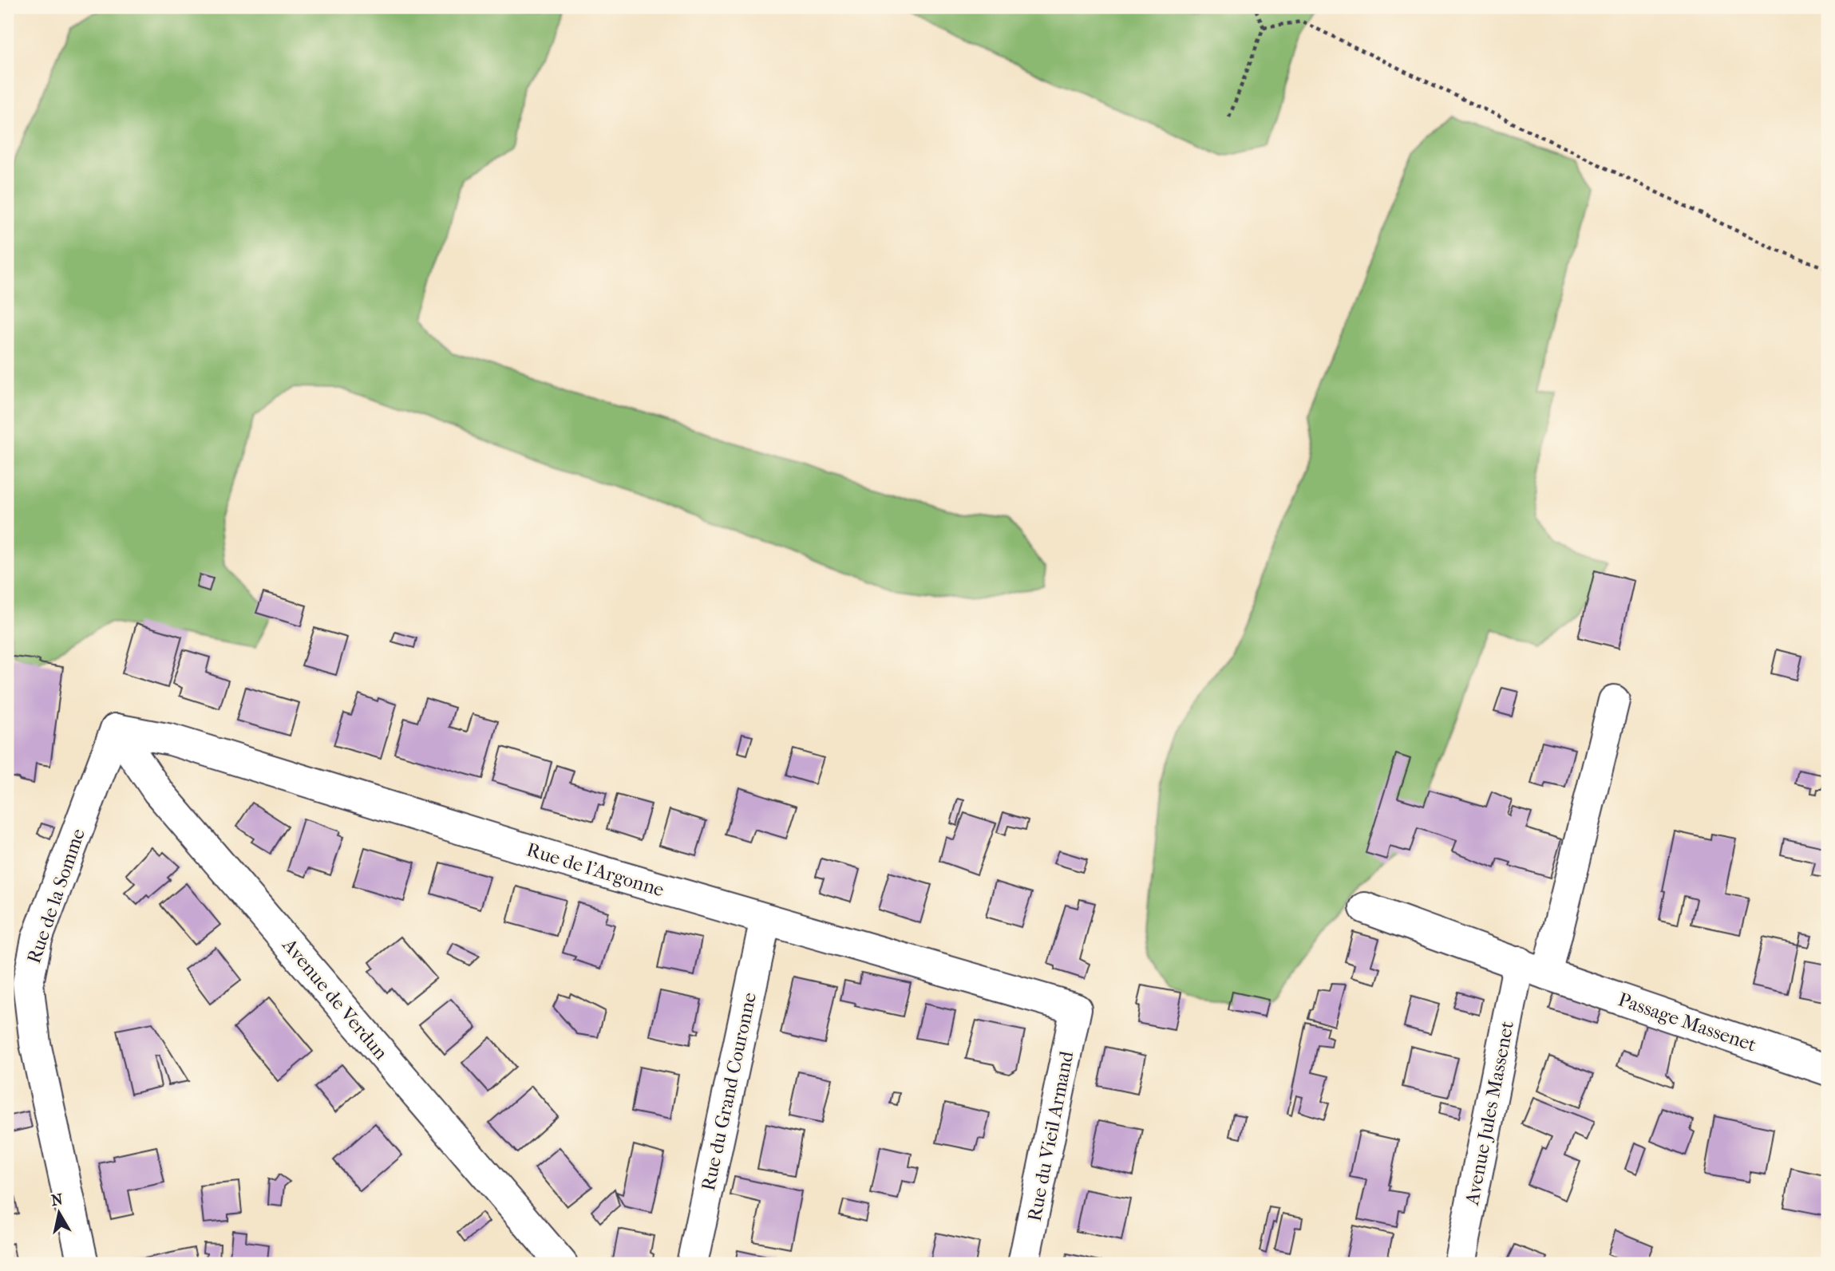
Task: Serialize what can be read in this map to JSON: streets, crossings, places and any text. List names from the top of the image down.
{
  "streets": {
    "street": [
      "Rue de l'Argonne",
      "Rue de la Somme",
      "Avenue de Verdun",
      "Passage Massenet",
      "Rue du Grand Couronne",
      "Avenue Jules Massenet",
      "Rue du Vieil Armand"
    ]
  },
  "crossings": [
    ["Rue de l'Argonne", "Rue de la Somme"],
    ["Rue de l'Argonne", "Avenue de Verdun"],
    ["Rue de l'Argonne", "Rue du Grand Couronne"],
    ["Rue de l'Argonne", "Rue du Vieil Armand"],
    ["Rue de la Somme", "Avenue de Verdun"],
    ["Passage Massenet", "Avenue Jules Massenet"]
  ],
  "north": "top"
}
